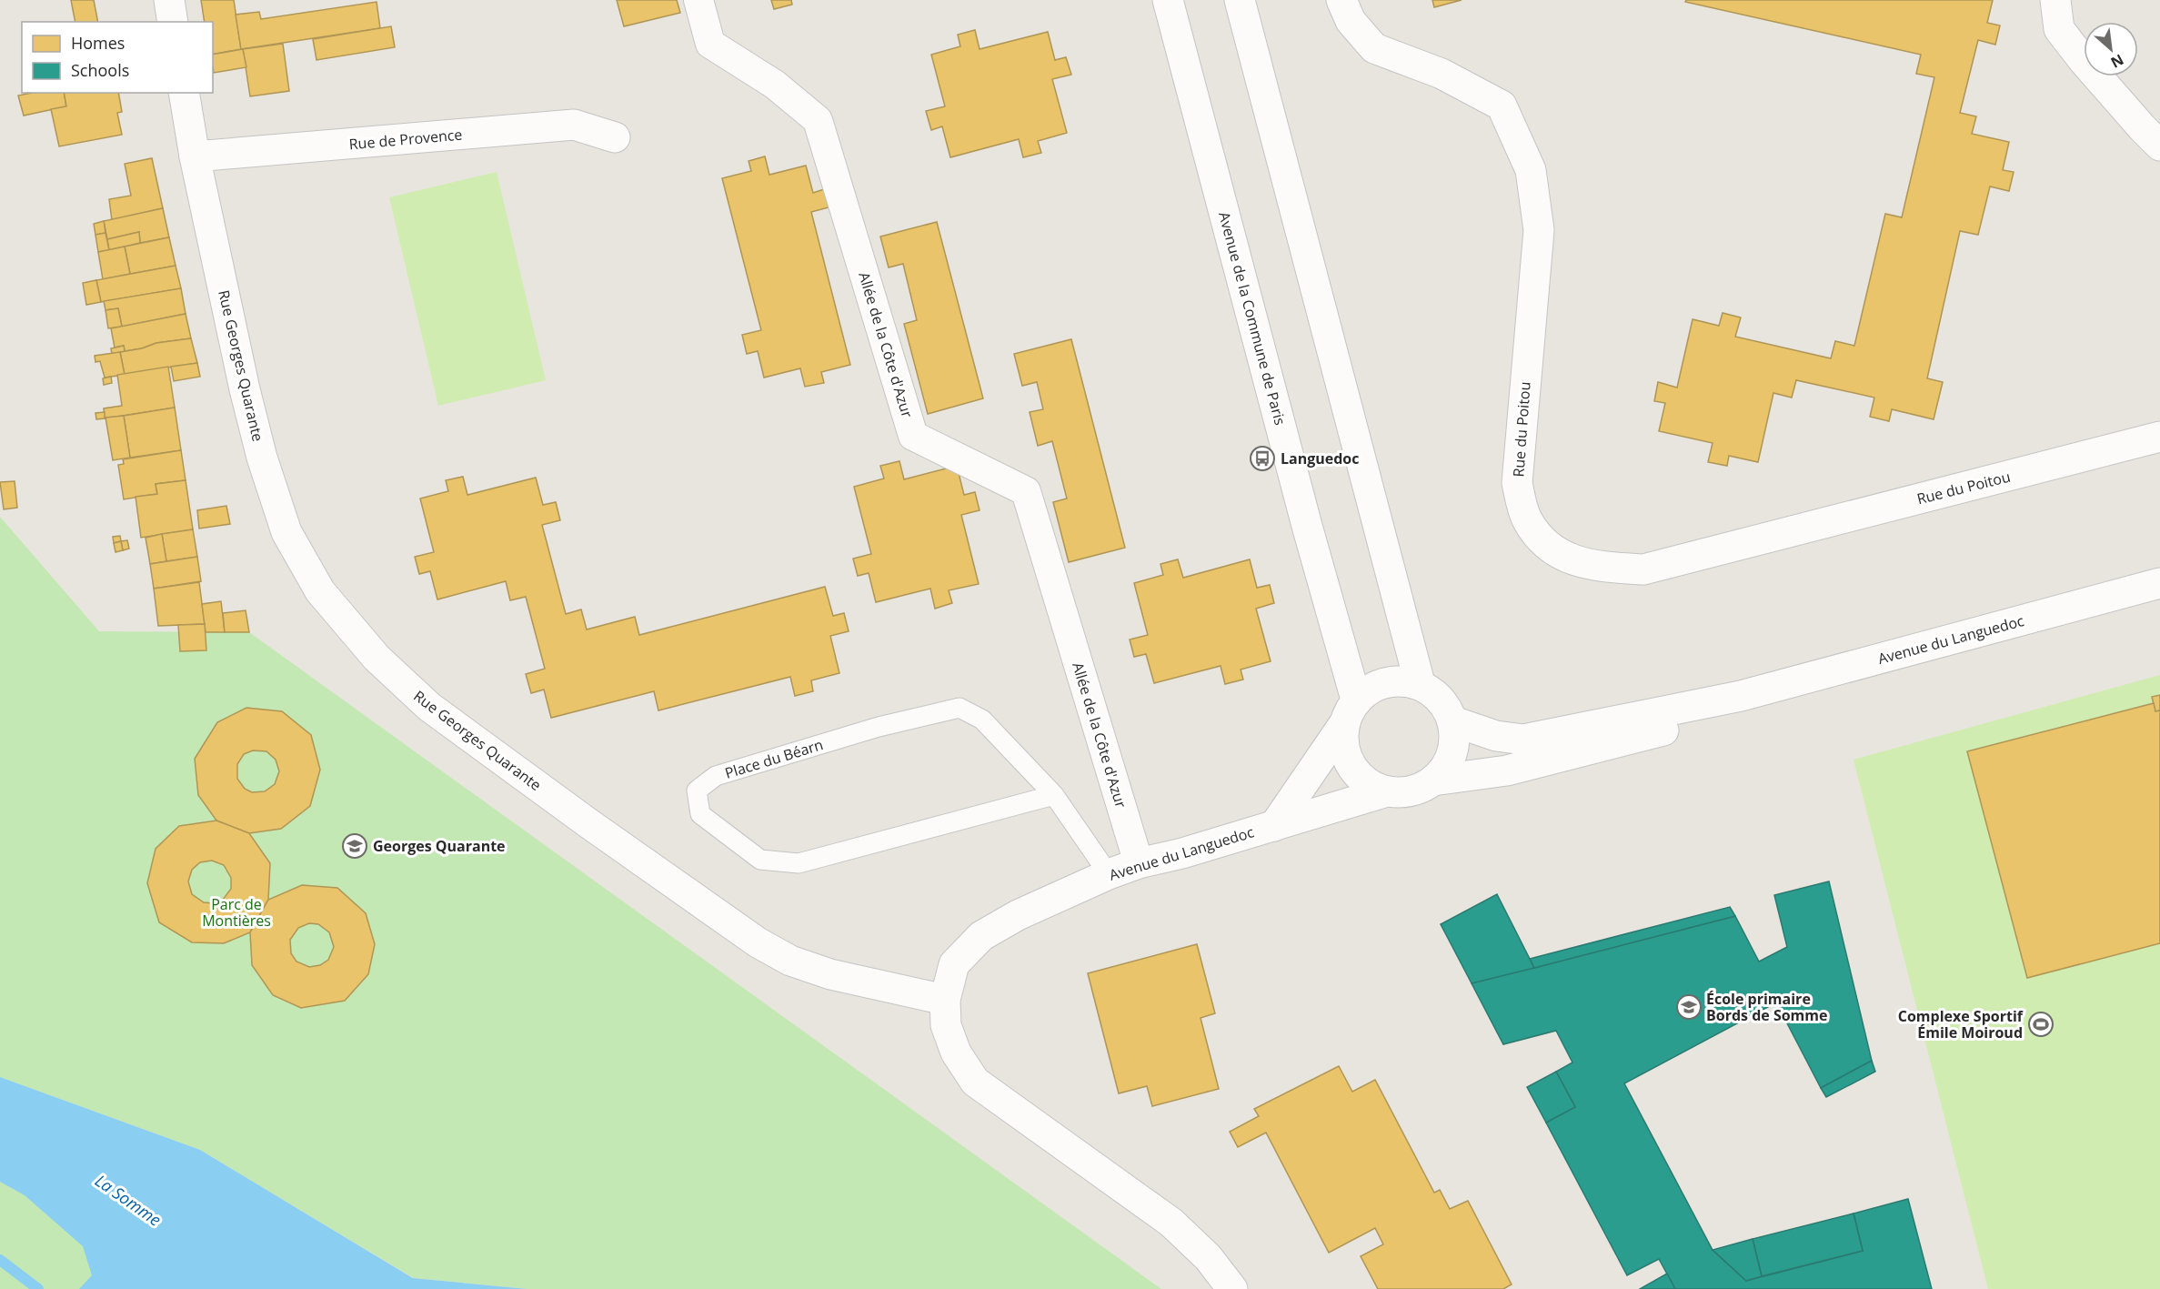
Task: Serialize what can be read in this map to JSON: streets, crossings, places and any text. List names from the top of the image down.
{
  "streets": {
    "street": [
      "Rue de Provence",
      "Avenue de la Commune de Paris",
      "Allée de la Côte d'Azur",
      "Rue Georges Quarante",
      "Rue du Poitou",
      "Avenue du Languedoc"
    ],
    "lane": ["Place du Béarn"]
  },
  "crossings": [
    ["Rue de Provence", "Rue Georges Quarante"],
    ["Avenue de la Commune de Paris", "Avenue du Languedoc"],
    ["Allée de la Côte d'Azur", "Avenue du Languedoc"],
    ["Rue Georges Quarante", "Avenue du Languedoc"],
    ["Avenue du Languedoc", "Place du Béarn"]
  ],
  "water": ["La Somme"],
  "parks": ["Parc de Montières"],
  "places": {
    "bus stop": ["Languedoc"],
    "school or university": ["Georges Quarante", "École primaire Bords de Somme"],
    "sports": ["Complexe Sportif Émile Moiroud"]
  },
  "legend": ["Homes", "Schools"],
  "north": "bottom right"
}
